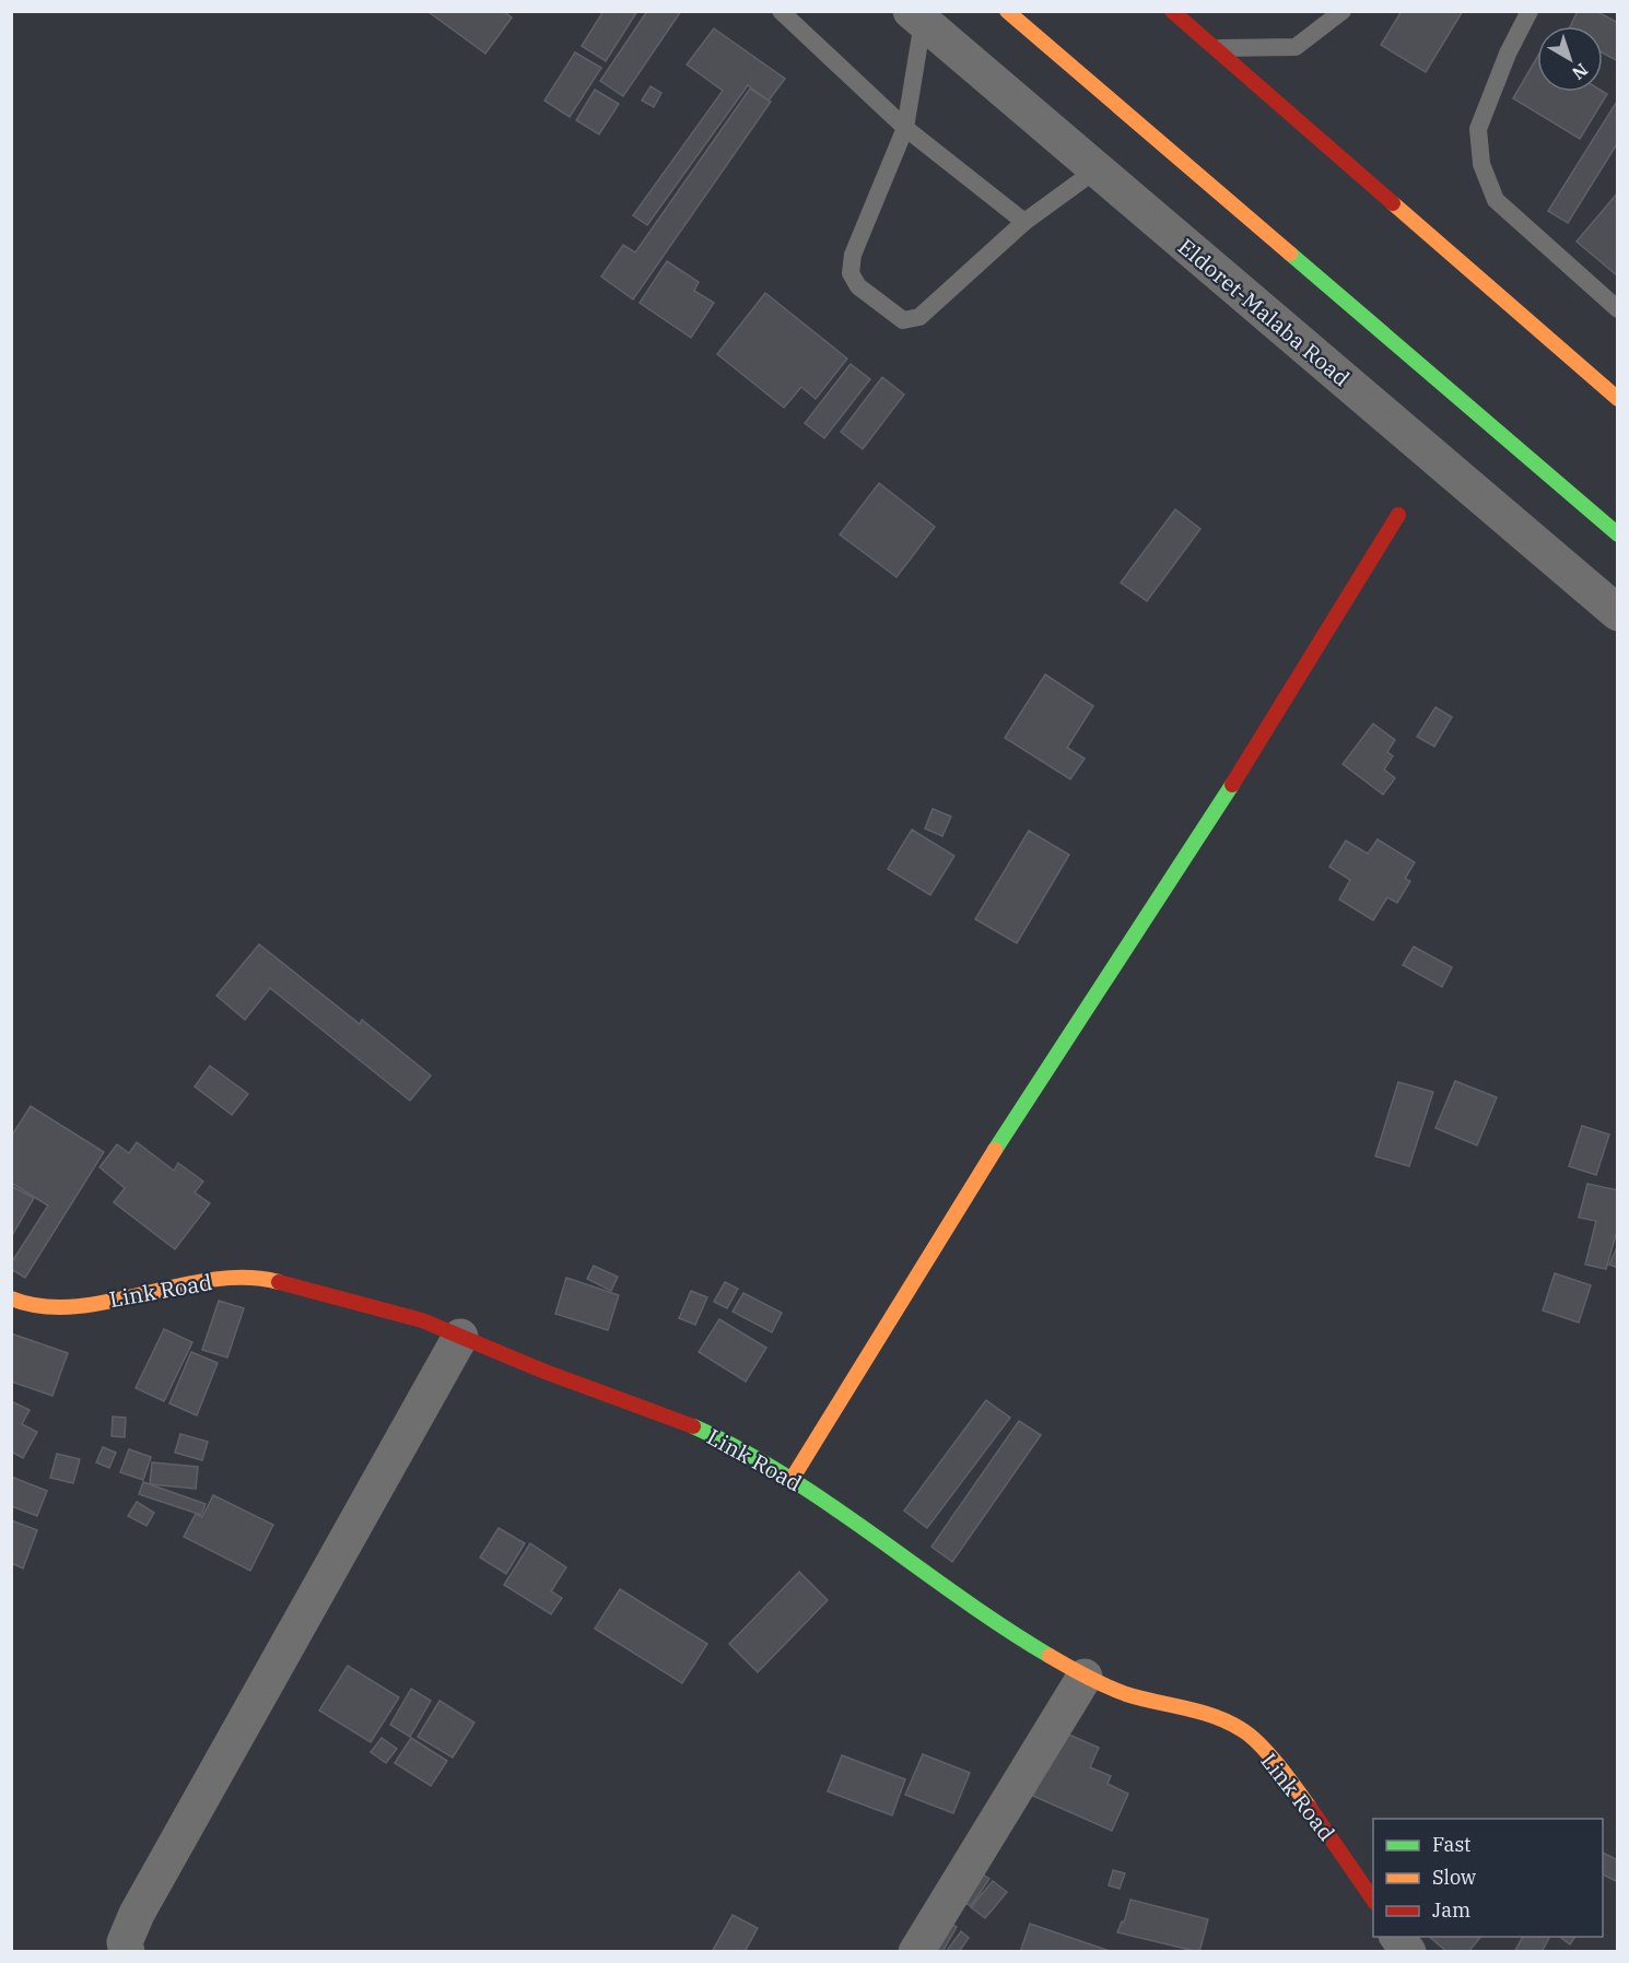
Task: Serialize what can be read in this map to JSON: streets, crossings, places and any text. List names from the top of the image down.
{
  "streets": {
    "main road": ["Link Road"],
    "street": ["Eldoret-Malaba Road"]
  },
  "legend": ["Fast", "Slow", "Jam"],
  "north": "bottom right"
}
